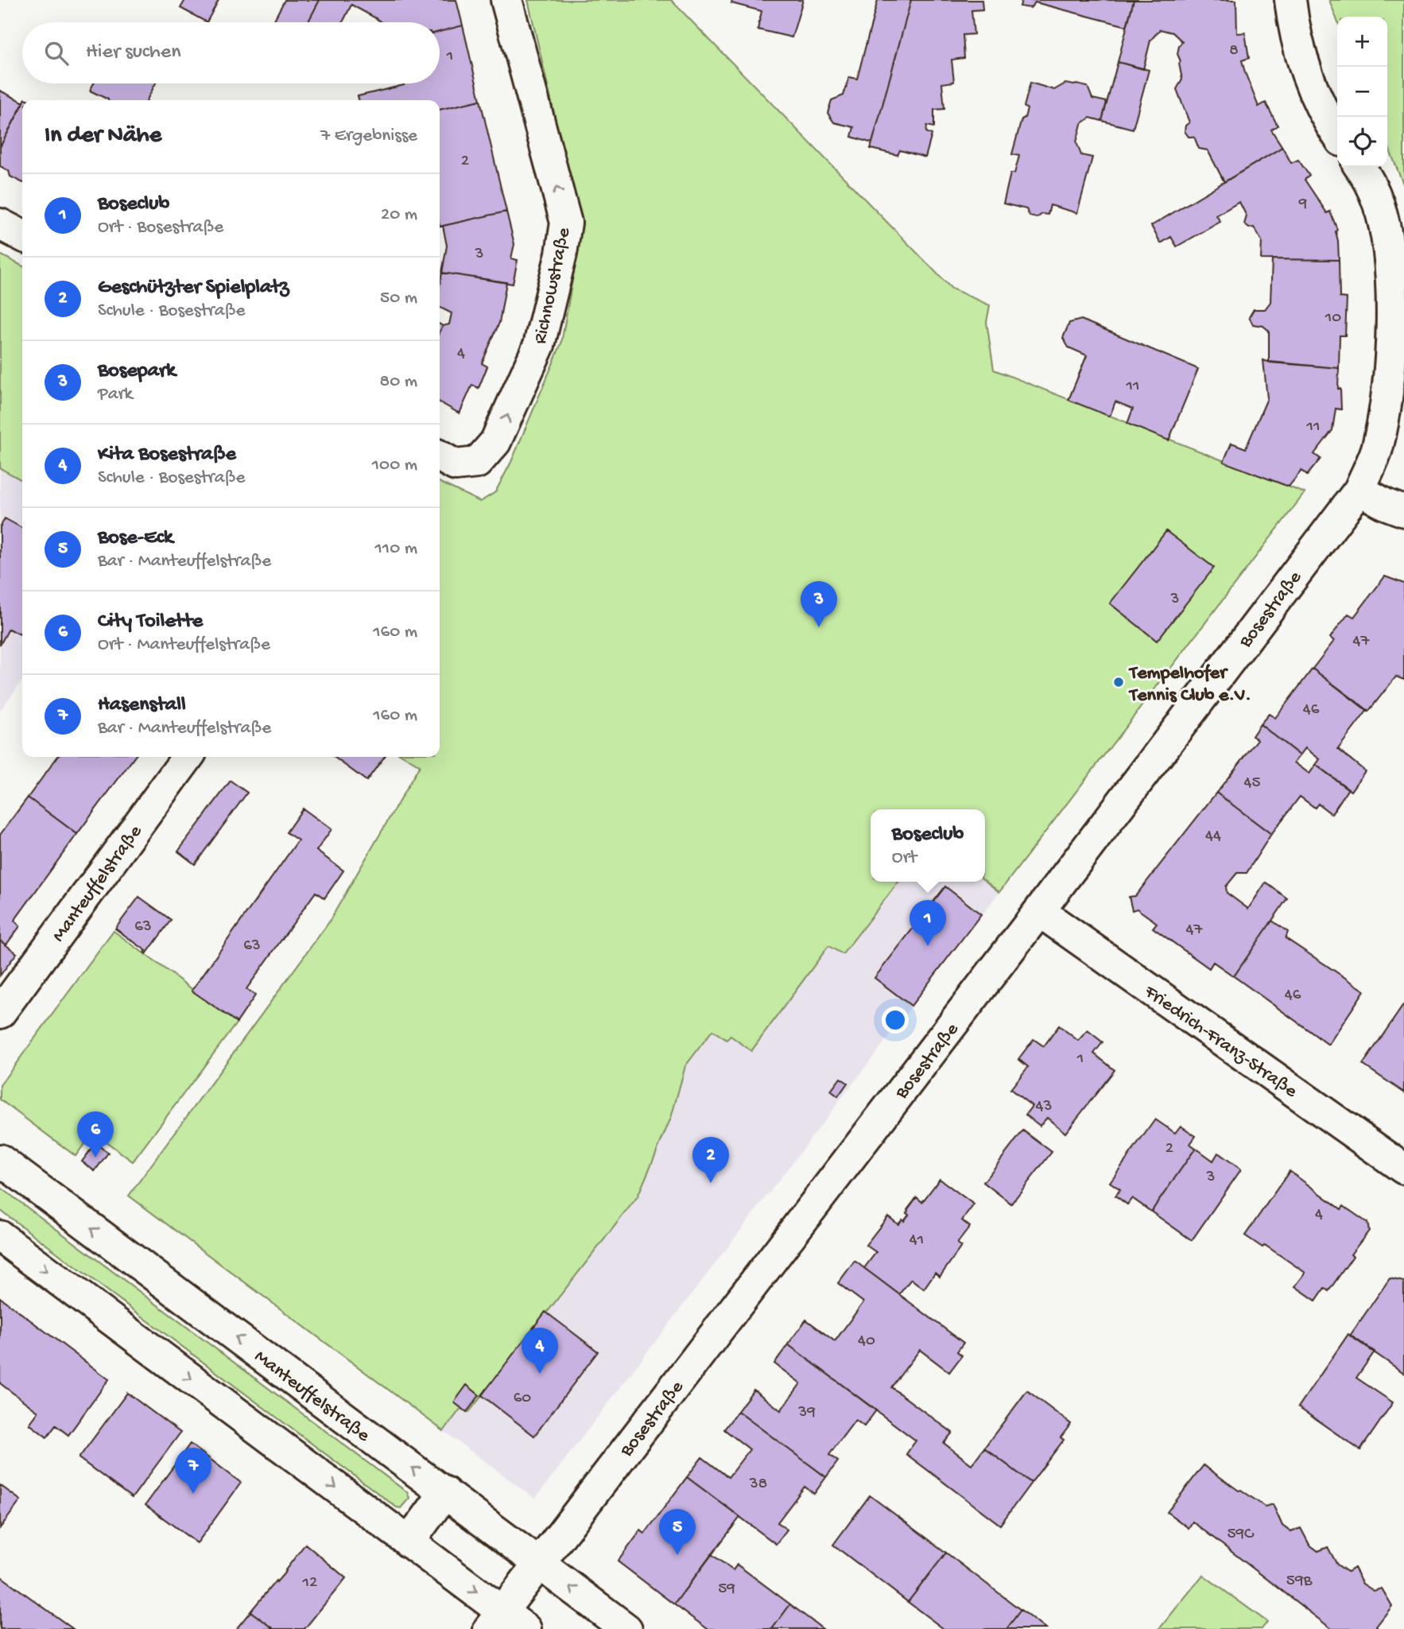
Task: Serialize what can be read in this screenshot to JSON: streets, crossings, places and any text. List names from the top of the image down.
{
  "streets": {
    "street": [
      "Richnowstraße",
      "Bosestraße",
      "Manteuffelstraße",
      "Friedrich-Franz-Straße"
    ]
  },
  "crossings": [
    ["Bosestraße", "Manteuffelstraße"],
    ["Bosestraße", "Friedrich-Franz-Straße"]
  ],
  "one_way": ["Richnowstraße"],
  "places": ["Tempelhofer Tennis Club e.V."],
  "house_numbers": [
    "8",
    "1",
    "2",
    "9",
    "3",
    "10",
    "4",
    "11",
    "11",
    "3",
    "47",
    "46",
    "45",
    "44",
    "63",
    "47",
    "63",
    "46",
    "1",
    "43",
    "2",
    "3",
    "4",
    "41",
    "40",
    "60",
    "39",
    "38",
    "59C",
    "59B",
    "12",
    "59"
  ],
  "page": {
    "map_buttons": ["+", "−"],
    "search": "Hier suchen",
    "heading": ["In der Nähe", "7 Ergebnisse"],
    "list": [
      {
        "mark": "1",
        "name": "Boseclub",
        "note": "Ort · Bosestraße",
        "value": "20 m"
      },
      {
        "mark": "2",
        "name": "Geschützter Spielplatz",
        "note": "Schule · Bosestraße",
        "value": "50 m"
      },
      {
        "mark": "3",
        "name": "Bosepark",
        "note": "Park",
        "value": "80 m"
      },
      {
        "mark": "4",
        "name": "Kita Bosestraße",
        "note": "Schule · Bosestraße",
        "value": "100 m"
      },
      {
        "mark": "5",
        "name": "Bose-Eck",
        "note": "Bar · Manteuffelstraße",
        "value": "110 m"
      },
      {
        "mark": "6",
        "name": "City Toilette",
        "note": "Ort · Manteuffelstraße",
        "value": "160 m"
      },
      {
        "mark": "7",
        "name": "Hasenstall",
        "note": "Bar · Manteuffelstraße",
        "value": "160 m"
      }
    ],
    "pins": [
      "3",
      "1",
      "6",
      "2",
      "4",
      "7",
      "5"
    ],
    "popup": ["Boseclub", "Ort"]
  }
}
